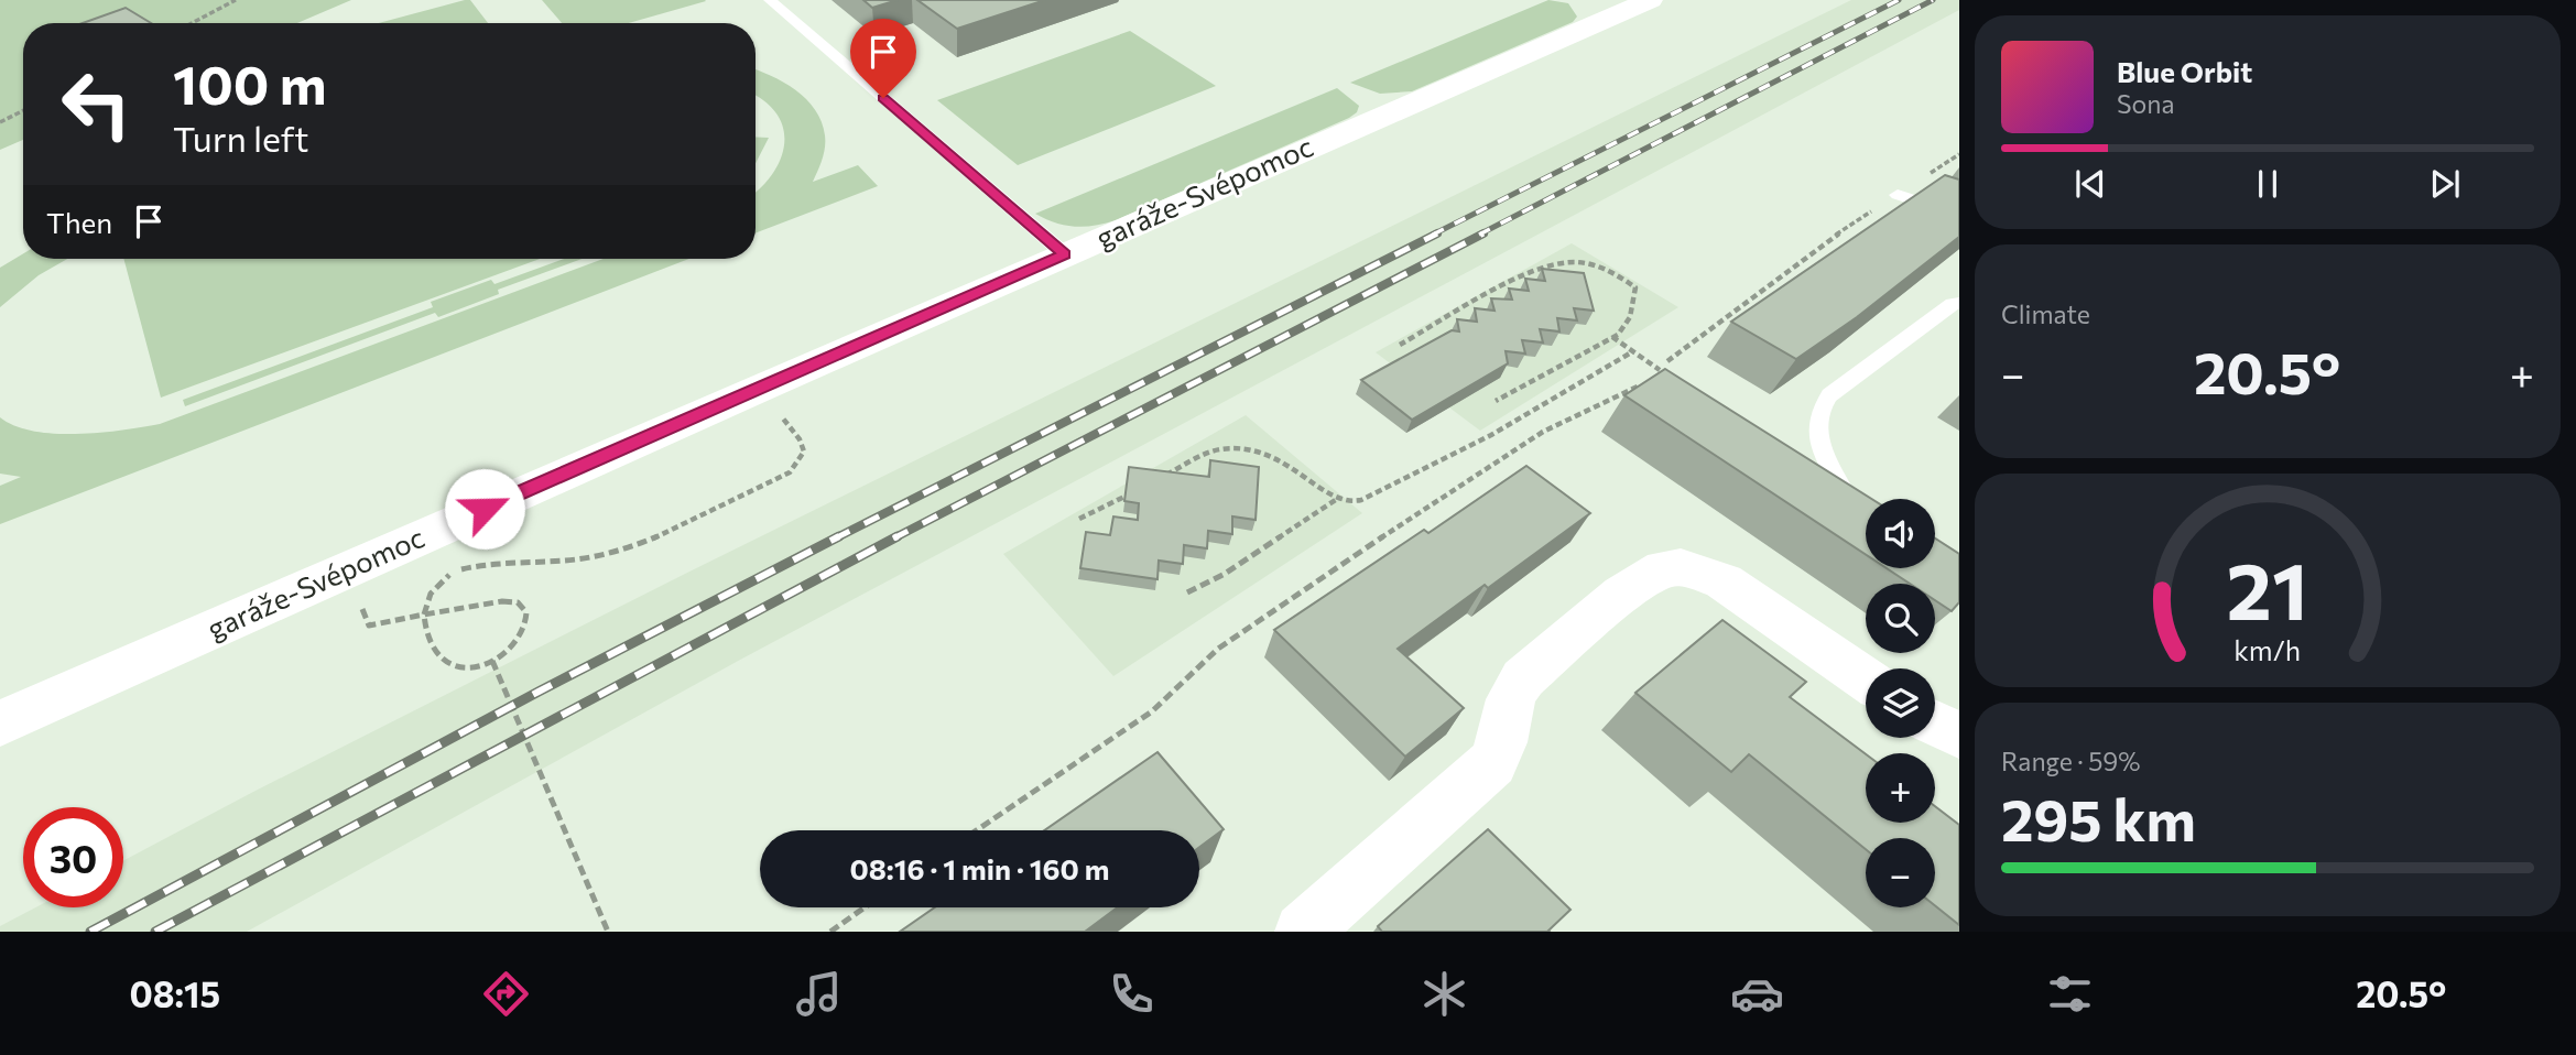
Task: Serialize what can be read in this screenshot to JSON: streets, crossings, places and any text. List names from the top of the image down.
{
  "streets": {
    "street": ["garáže-Svépomoc"]
  },
  "page": {
    "turn": ["100 m", "Turn left"],
    "song": ["Blue Orbit", "Sona"],
    "then": "Then",
    "tile": [
      "Climate",
      ["Range · 59%", "295 km"]
    ],
    "heat": ["−", "20.5°", "+"],
    "map_buttons": ["+", "−"],
    "limit": "30",
    "trip": "08:16 · 1 min · 160 m",
    "tabs": ["08:15", "20.5°"],
    "gauge": ["21", "km/h"]
  }
}
